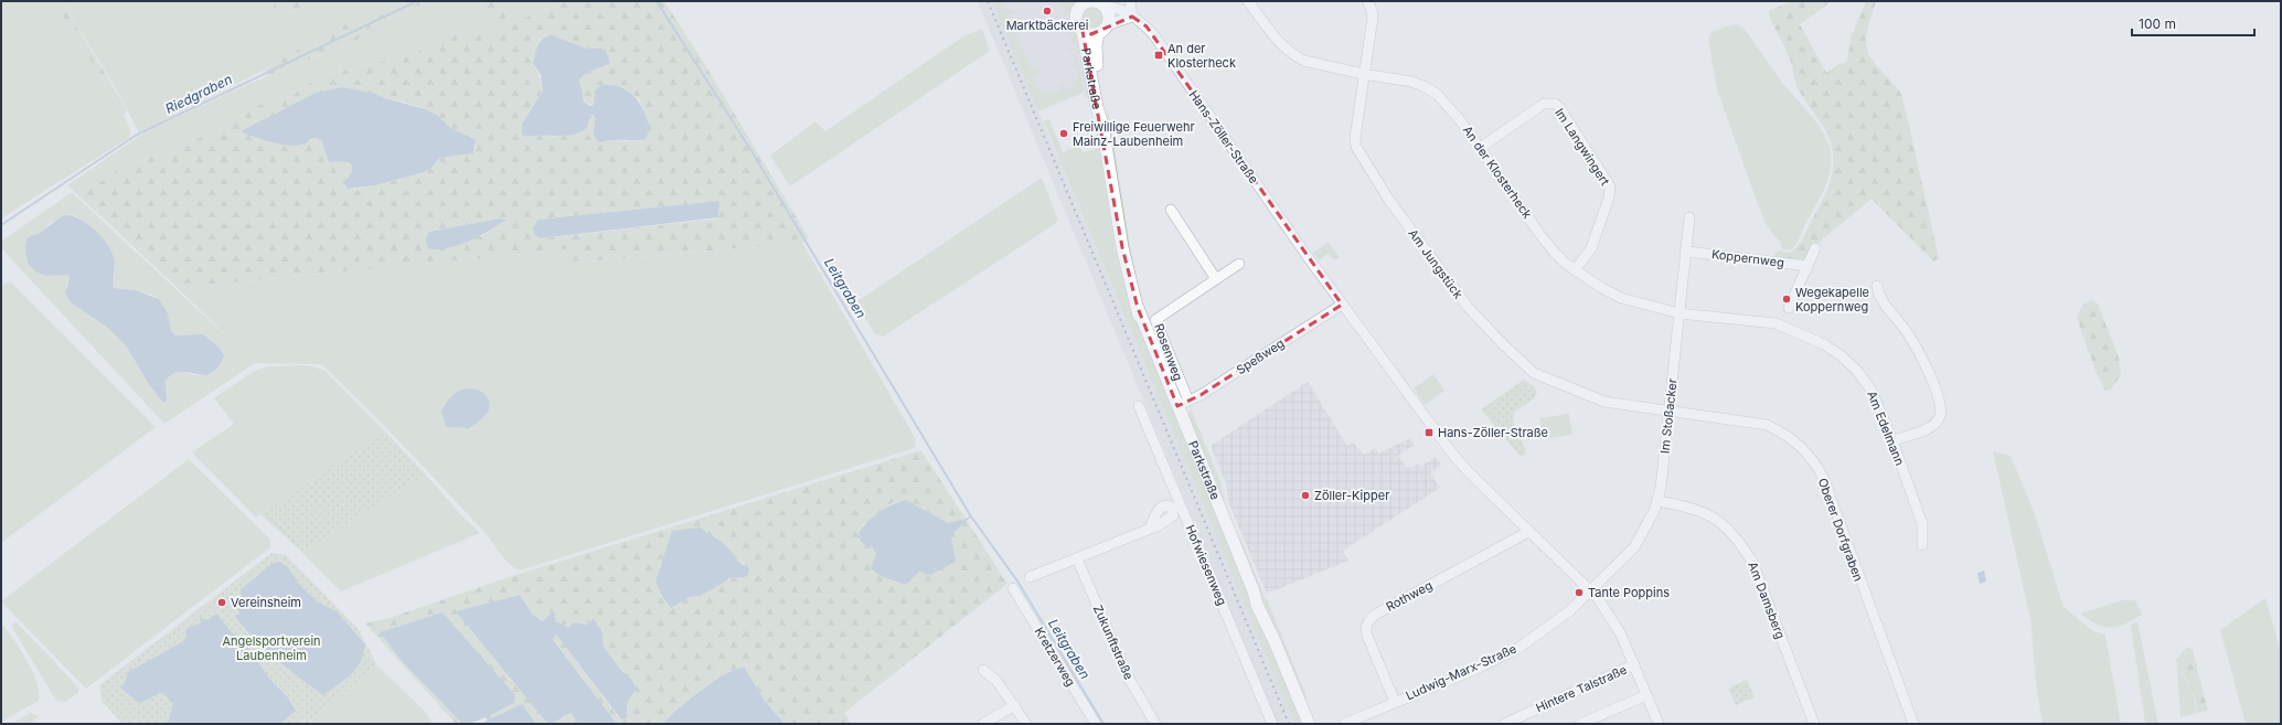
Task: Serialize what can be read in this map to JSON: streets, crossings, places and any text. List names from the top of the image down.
{
  "streets": {
    "main road": ["Parkstraße"],
    "street": [
      "Hans-Zöller-Straße",
      "Im Langwingert",
      "An der Klosterheck",
      "Koppernweg",
      "Am Jungstück",
      "Rosenweg",
      "Speßweg",
      "Im Stoßacker",
      "Am Edelmann",
      "Oberer Dorfgraben",
      "Hofwiesenweg",
      "Rothweg",
      "Am Damsberg",
      "Zukunftstraße",
      "Kretzerweg",
      "Ludwig-Marx-Straße",
      "Hintere Talstraße"
    ]
  },
  "crossings": [
    ["Parkstraße", "Hans-Zöller-Straße"],
    ["Parkstraße", "Speßweg"],
    ["Hans-Zöller-Straße", "Speßweg"],
    ["Hans-Zöller-Straße", "Im Stoßacker"],
    ["Hans-Zöller-Straße", "Rothweg"],
    ["Hans-Zöller-Straße", "Ludwig-Marx-Straße"],
    ["Hans-Zöller-Straße", "Hintere Talstraße"],
    ["Im Langwingert", "An der Klosterheck"],
    ["An der Klosterheck", "Am Jungstück"],
    ["An der Klosterheck", "Im Stoßacker"],
    ["An der Klosterheck", "Am Edelmann"],
    ["Koppernweg", "Im Stoßacker"],
    ["Am Jungstück", "Im Stoßacker"],
    ["Am Jungstück", "Oberer Dorfgraben"],
    ["Rosenweg", "Speßweg"],
    ["Im Stoßacker", "Am Edelmann"],
    ["Im Stoßacker", "Oberer Dorfgraben"],
    ["Im Stoßacker", "Am Damsberg"],
    ["Im Stoßacker", "Ludwig-Marx-Straße"],
    ["Rothweg", "Ludwig-Marx-Straße"]
  ],
  "water": ["Riedgraben", "Leitgraben"],
  "parks": ["Angelsportverein Laubenheim"],
  "places": {
    "other": [
      "Marktbäckerei",
      "Freiwillige Feuerwehr Mainz-Laubenheim",
      "Wegekapelle Koppernweg",
      "Zöller-Kipper",
      "Tante Poppins",
      "Vereinsheim"
    ],
    "transit": ["An der Klosterheck", "Hans-Zöller-Straße"]
  },
  "scale_bar": "100 m"
}
